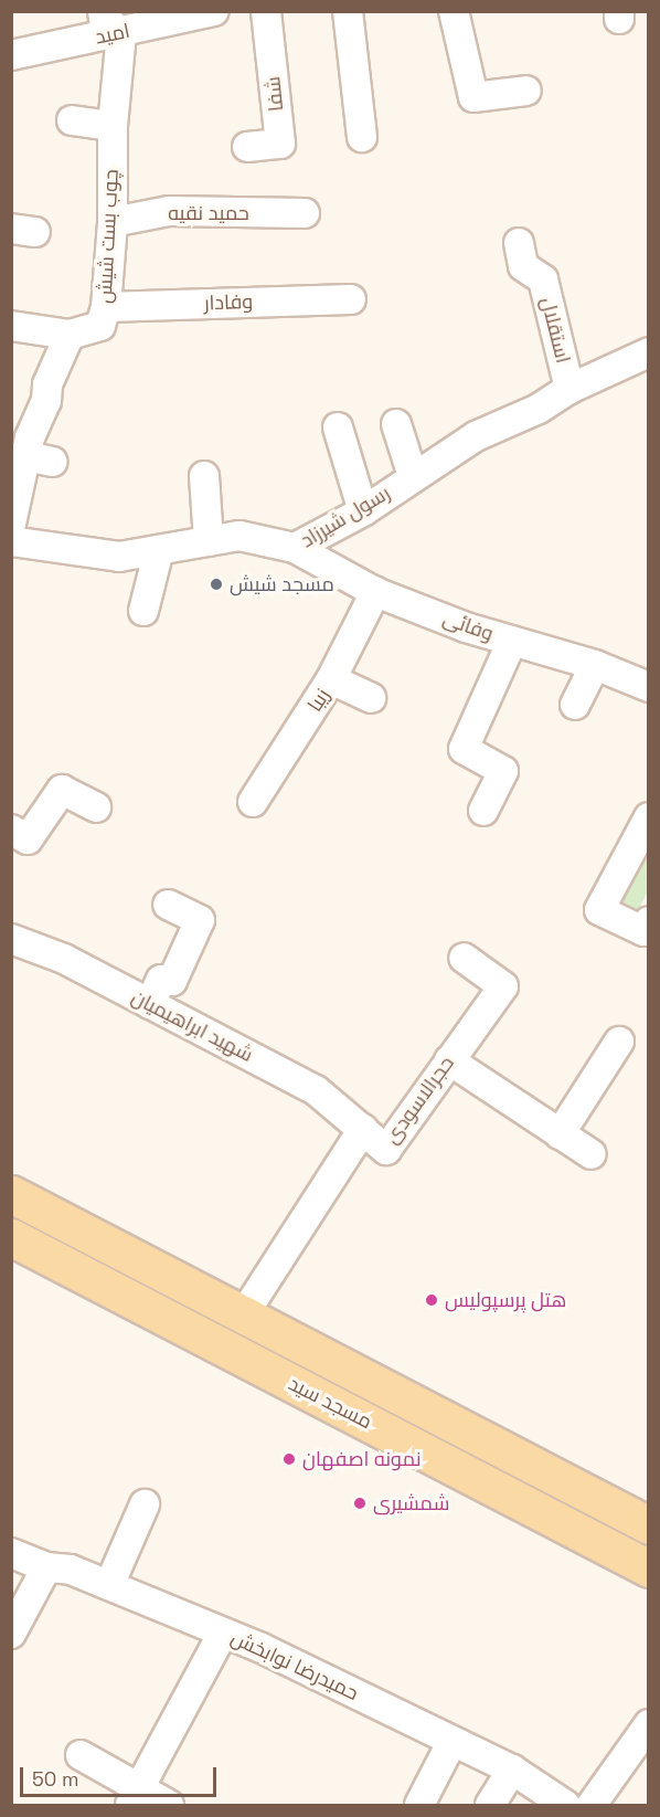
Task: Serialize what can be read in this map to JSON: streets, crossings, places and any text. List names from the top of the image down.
{
  "streets": {
    "main road": ["مسجد سید"],
    "street": [
      "امید",
      "شفا",
      "حمید نقیه",
      "چوب بست شیش",
      "وفادار",
      "استقلال",
      "رسول شیرزاد",
      "وفائی",
      "زیبا",
      "شهید ابراهیمیان",
      "حجرالاسودی",
      "حمیدرضا نوابخش"
    ]
  },
  "crossings": [
    ["امید", "چوب بست شیش"],
    ["حمید نقیه", "چوب بست شیش"],
    ["چوب بست شیش", "وفادار"],
    ["استقلال", "رسول شیرزاد"],
    ["رسول شیرزاد", "وفائی"],
    ["وفائی", "زیبا"],
    ["شهید ابراهیمیان", "حجرالاسودی"],
    ["حجرالاسودی", "مسجد سید"]
  ],
  "places": [
    "مسجد شیش",
    "هتل پرسپولیس",
    "نمونه اصفهان",
    "شمشیری"
  ],
  "scale_bar": "50 m"
}
